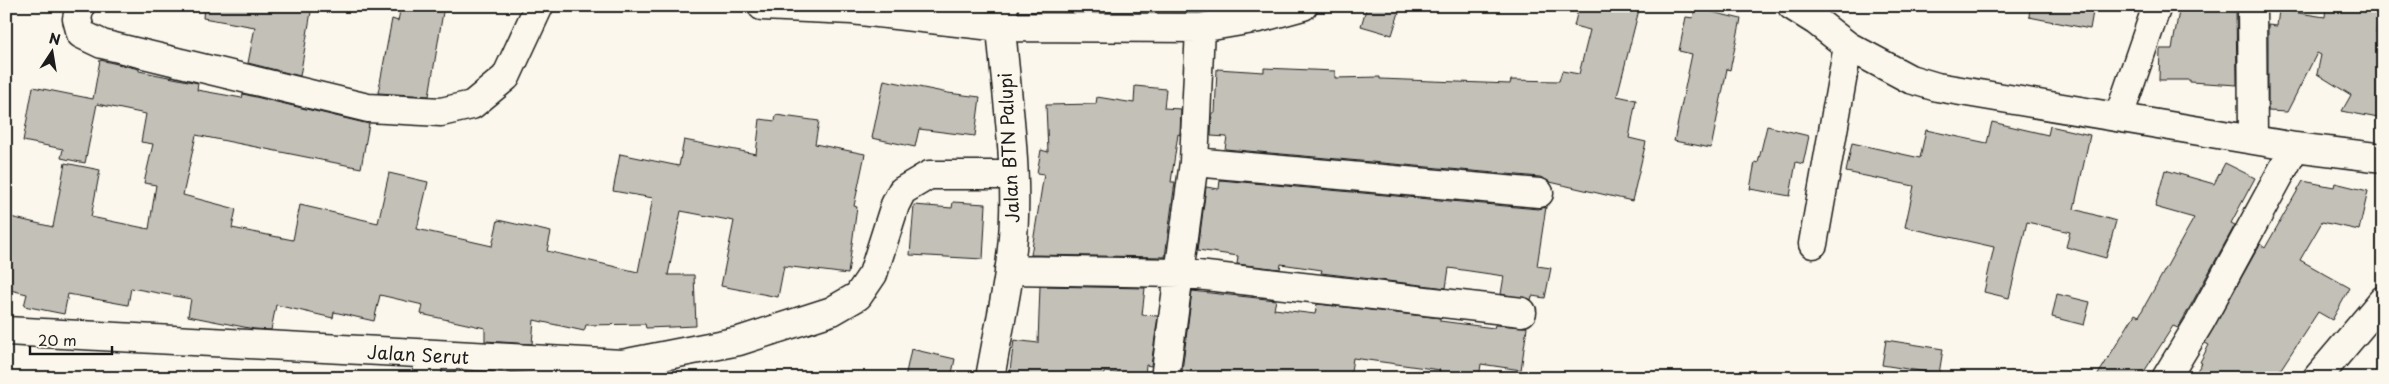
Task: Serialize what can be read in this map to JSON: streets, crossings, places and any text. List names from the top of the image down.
{
  "streets": {
    "street": ["Jalan BTN Palupi", "Jalan Serut"]
  },
  "crossings": [
    ["Jalan BTN Palupi", "Jalan Serut"]
  ],
  "scale_bar": "20 m",
  "north": "top"
}
